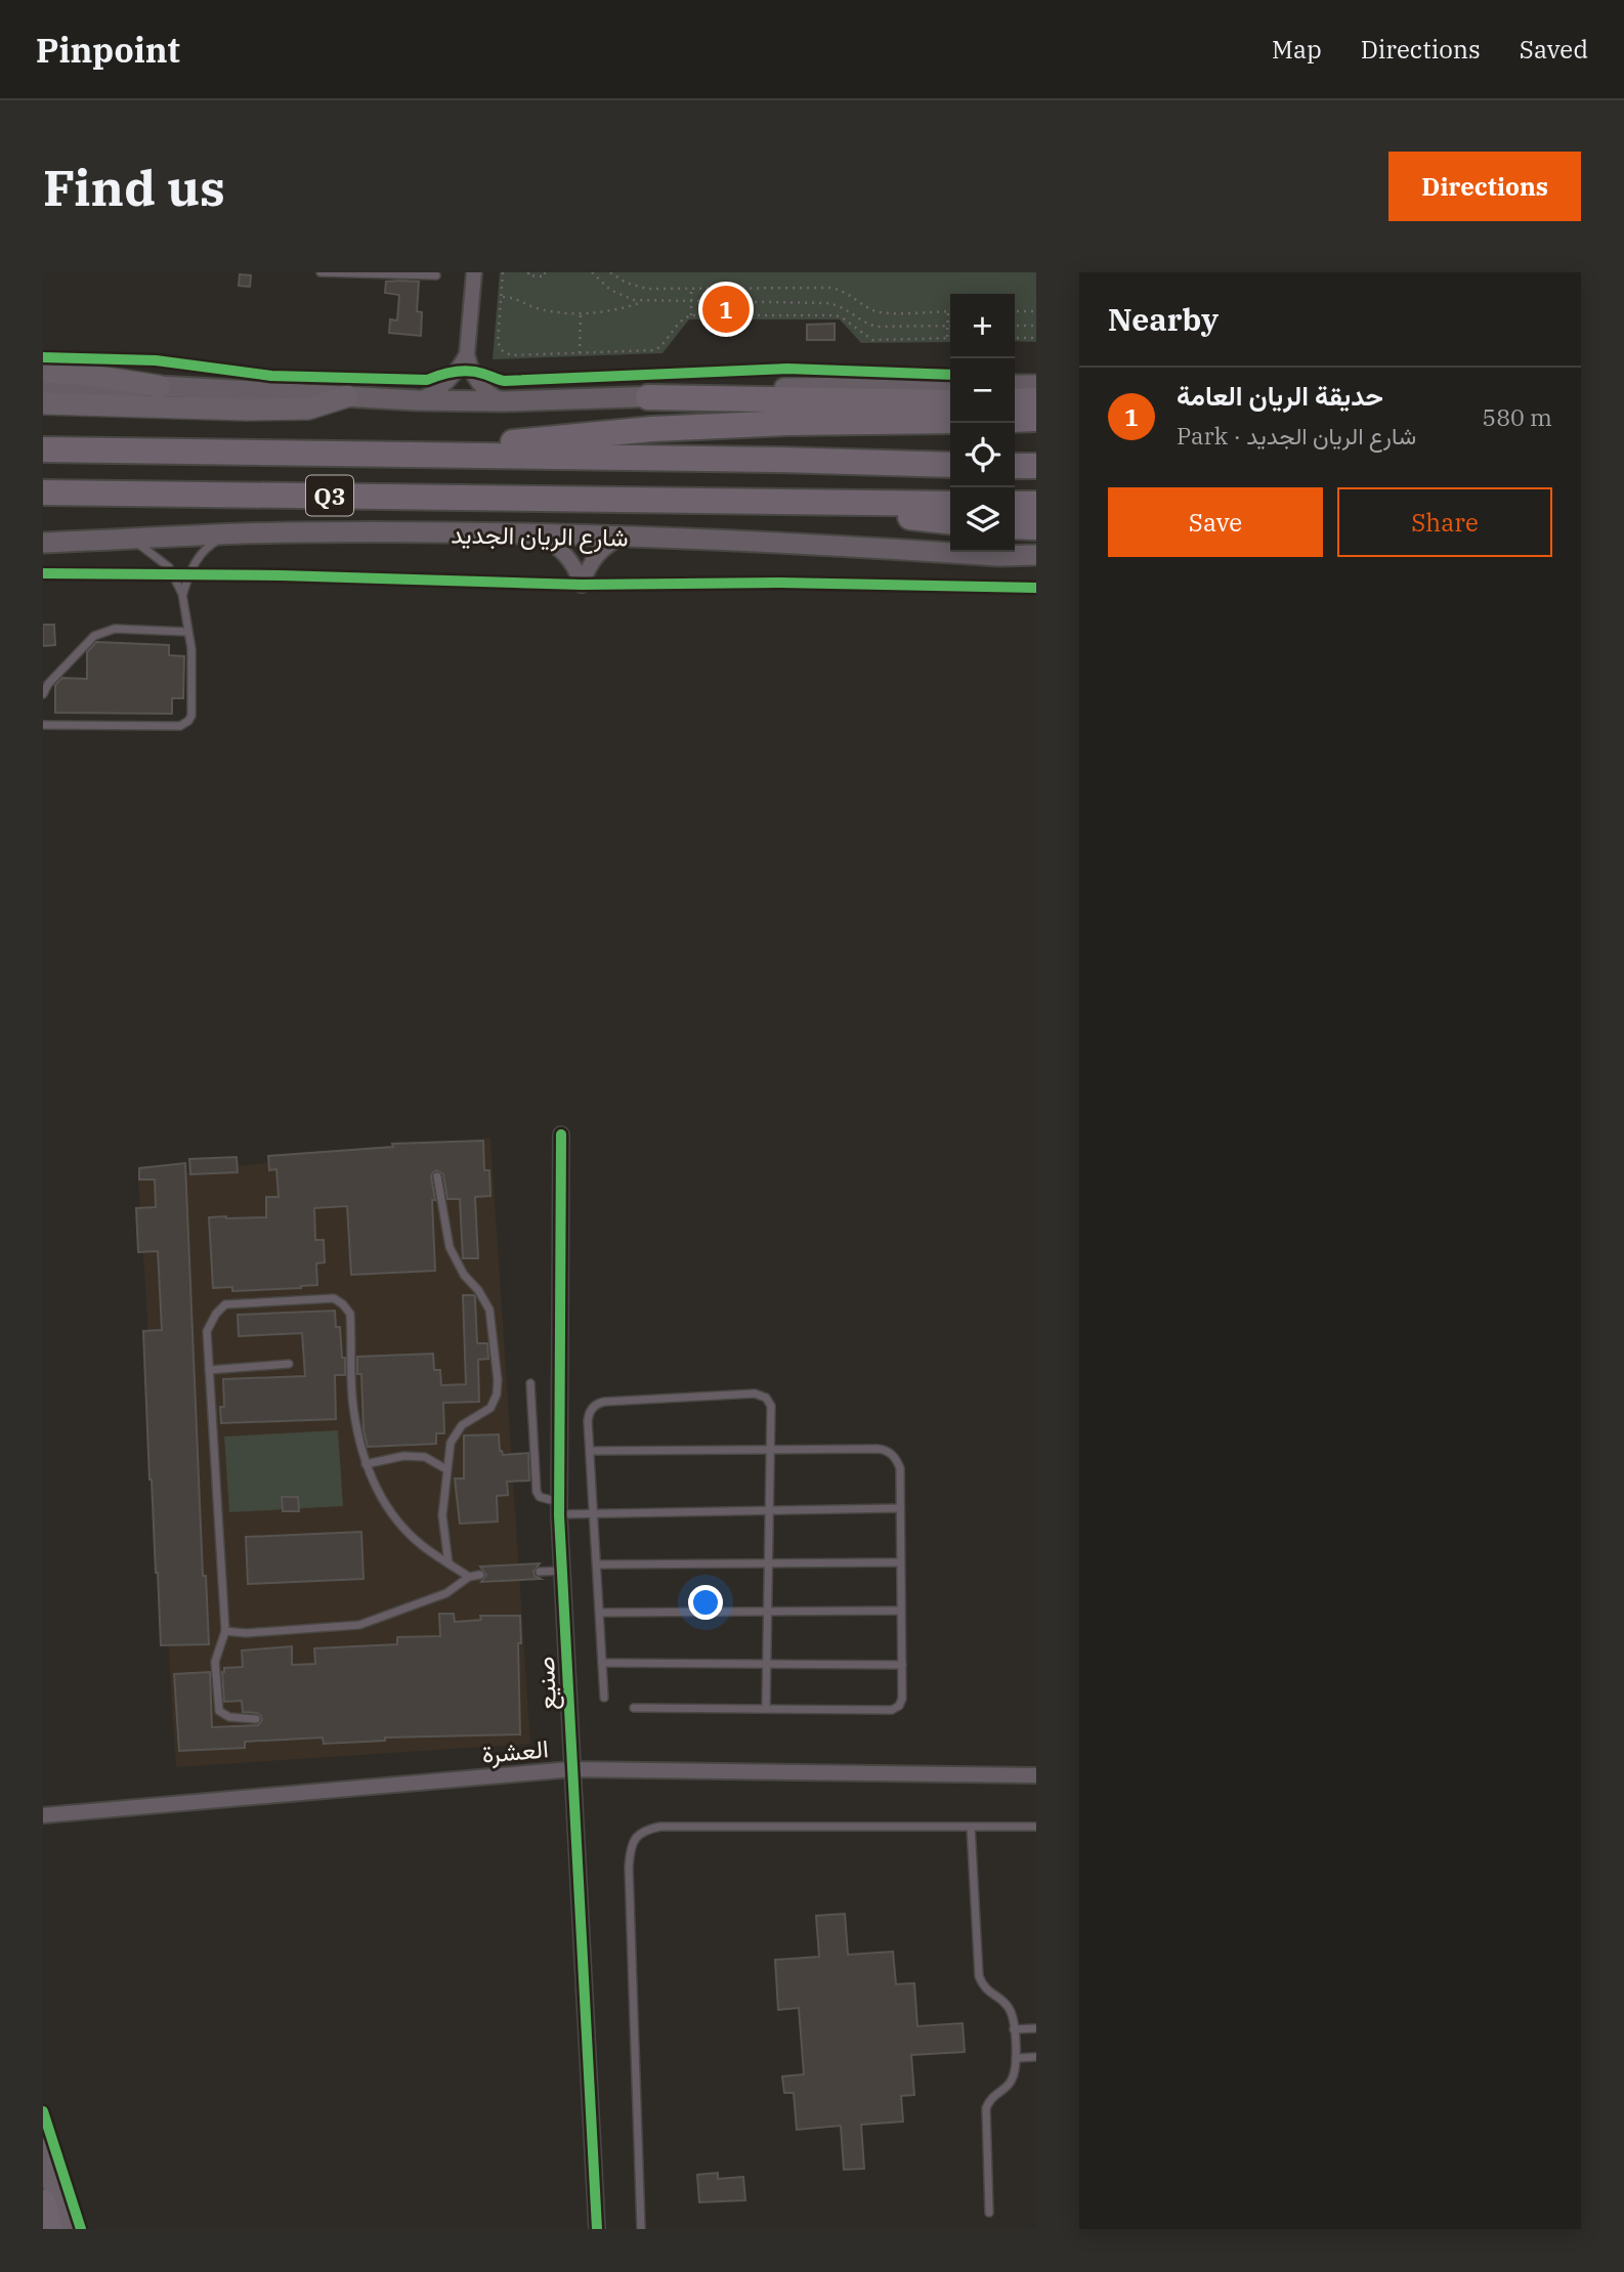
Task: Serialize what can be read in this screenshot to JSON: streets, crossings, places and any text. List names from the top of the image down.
{
  "streets": {
    "highway": ["Q3", "شارع الريان الجديد"],
    "street": ["صنيع", "العشرة"]
  },
  "crossings": [
    ["صنيع", "العشرة"]
  ],
  "page": {
    "header": "Pinpoint",
    "nav": ["Map", "Directions", "Saved"],
    "buttons": [
      "Directions",
      ["Save", "Share"]
    ],
    "title": "Find us",
    "heading": "Nearby",
    "pins": "1",
    "map_buttons": ["+", "−"],
    "list": [
      {
        "mark": "1",
        "name": "حديقة الريان العامة",
        "note": "Park · شارع الريان الجديد",
        "value": "580 m"
      }
    ]
  }
}
